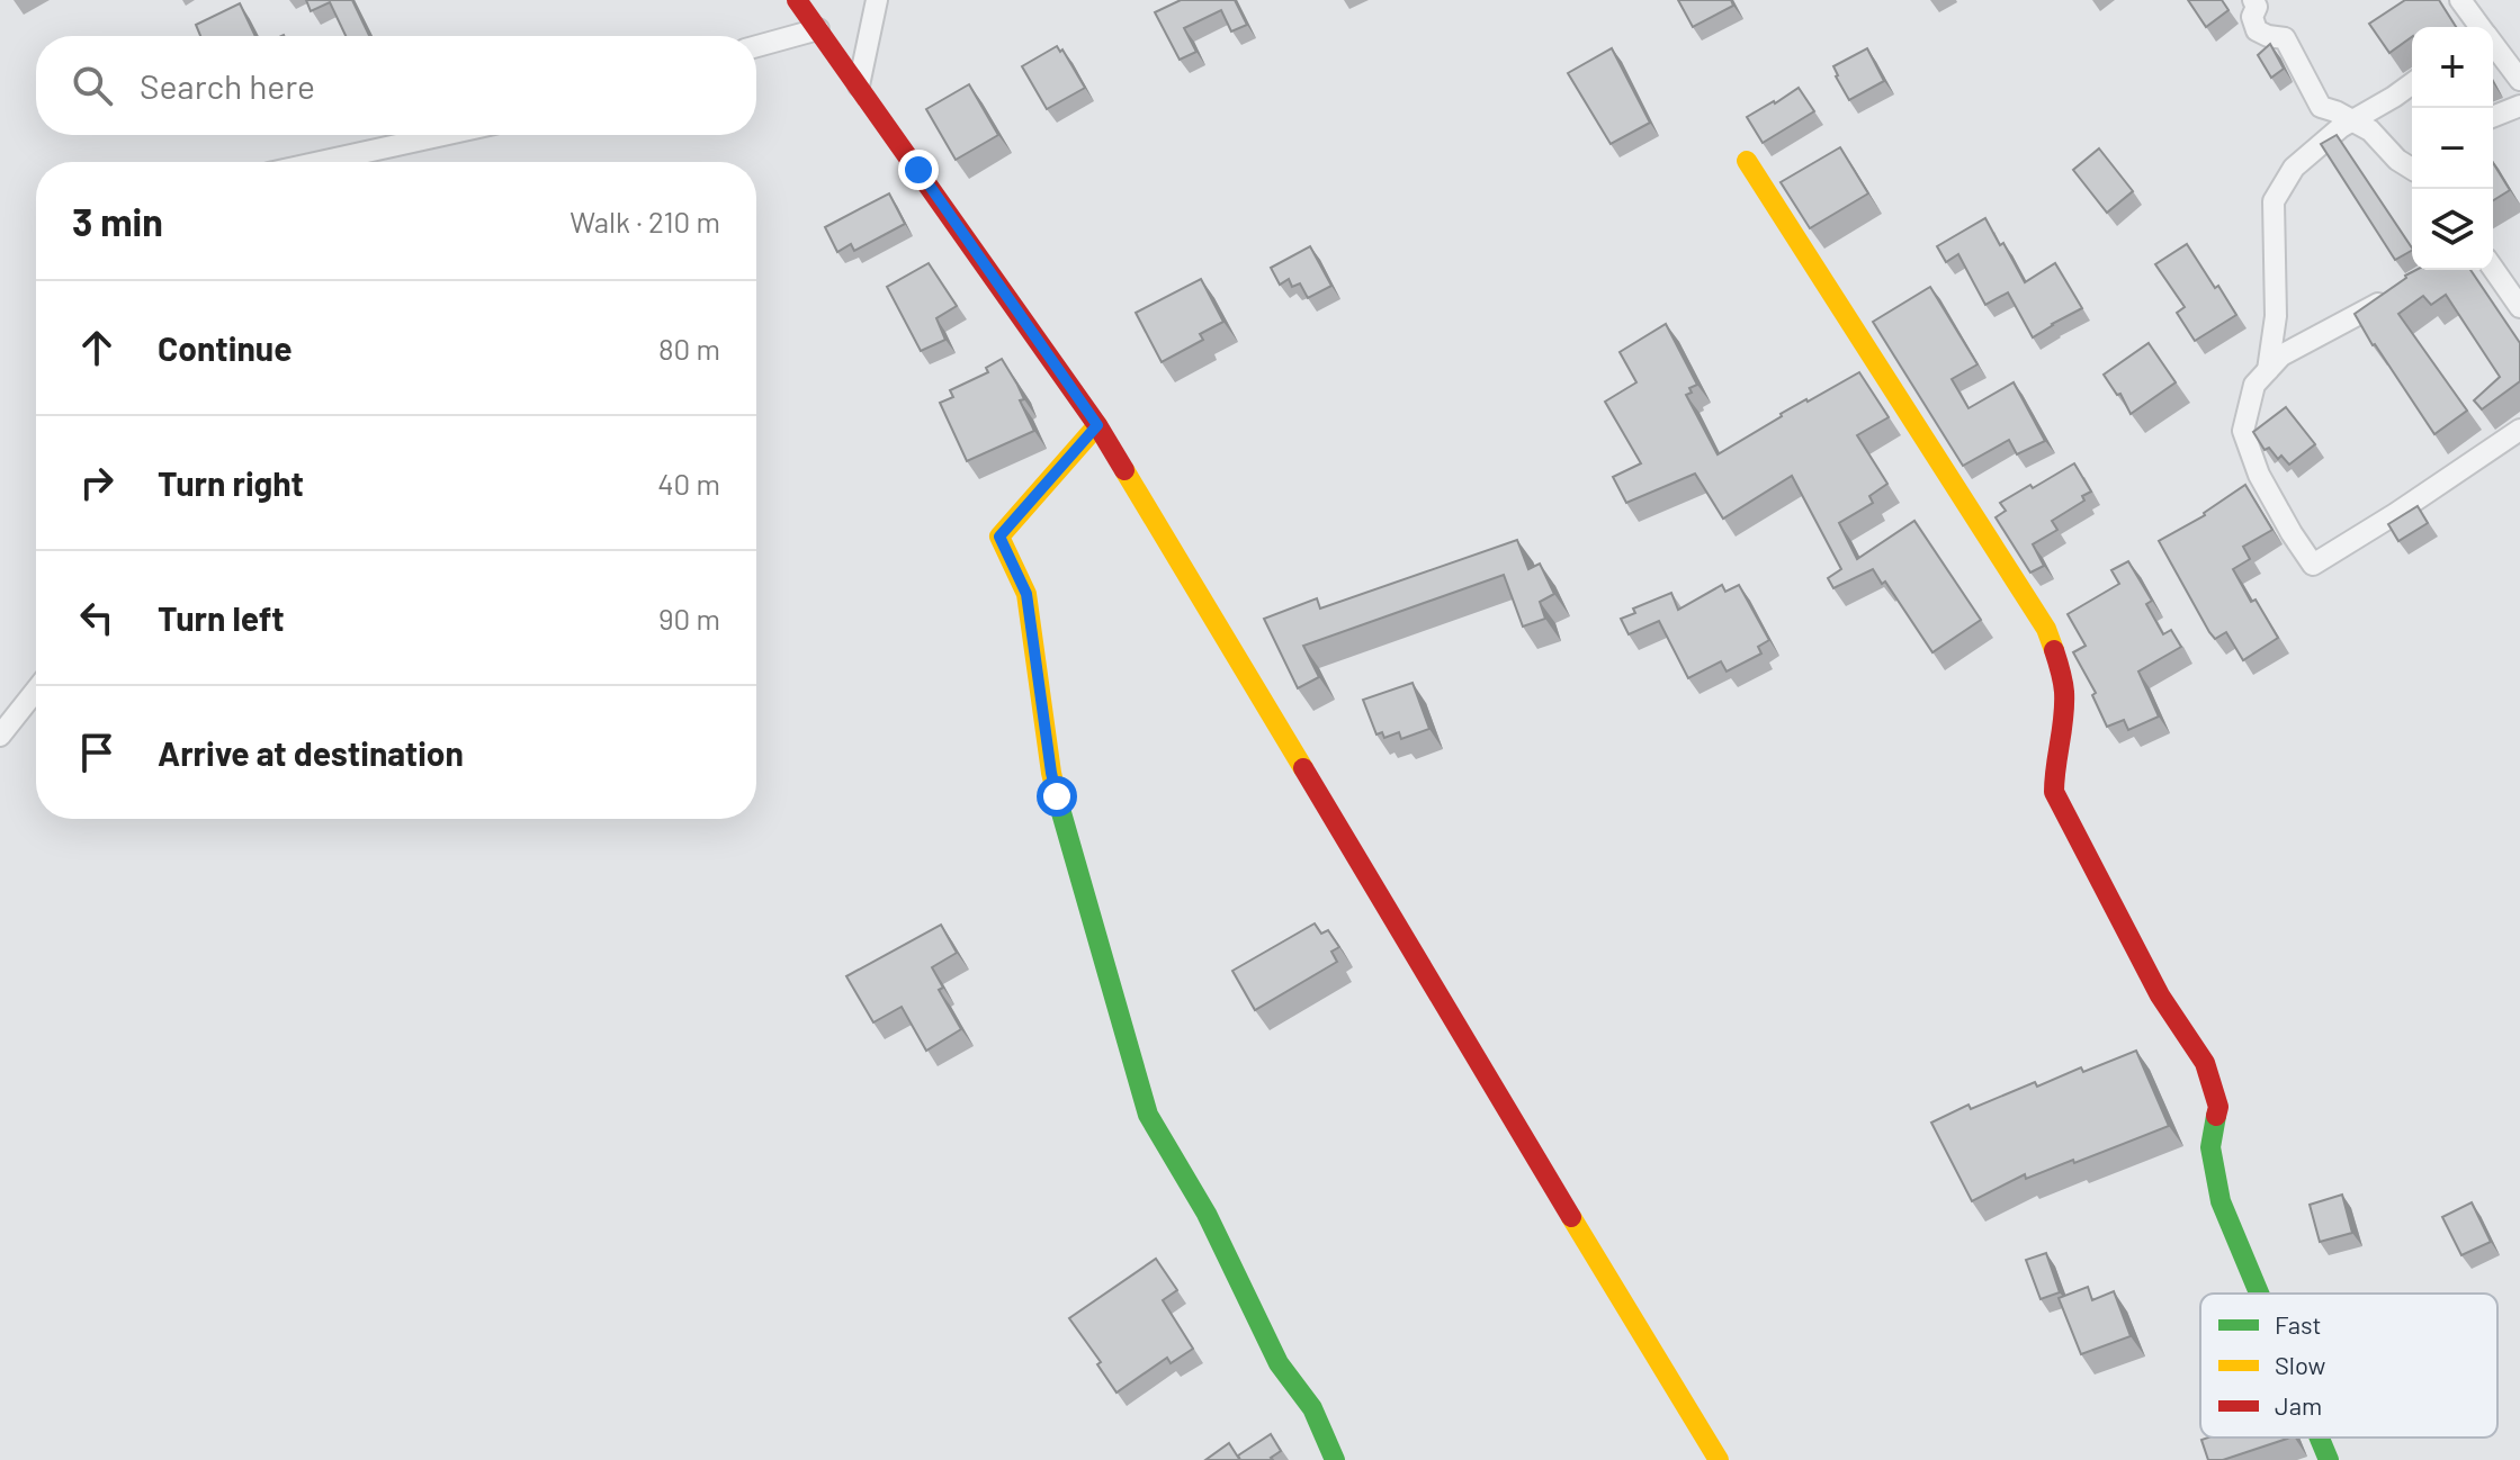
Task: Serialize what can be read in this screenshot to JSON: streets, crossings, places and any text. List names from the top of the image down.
{
  "legend": ["Fast", "Slow", "Jam"],
  "page": {
    "map_buttons": ["+", "−"],
    "search": "Search here",
    "heading": ["3 min", "Walk · 210 m"],
    "list": [
      ["Continue", "80 m"],
      ["Turn right", "40 m"],
      ["Turn left", "90 m"],
      "Arrive at destination"
    ]
  }
}
